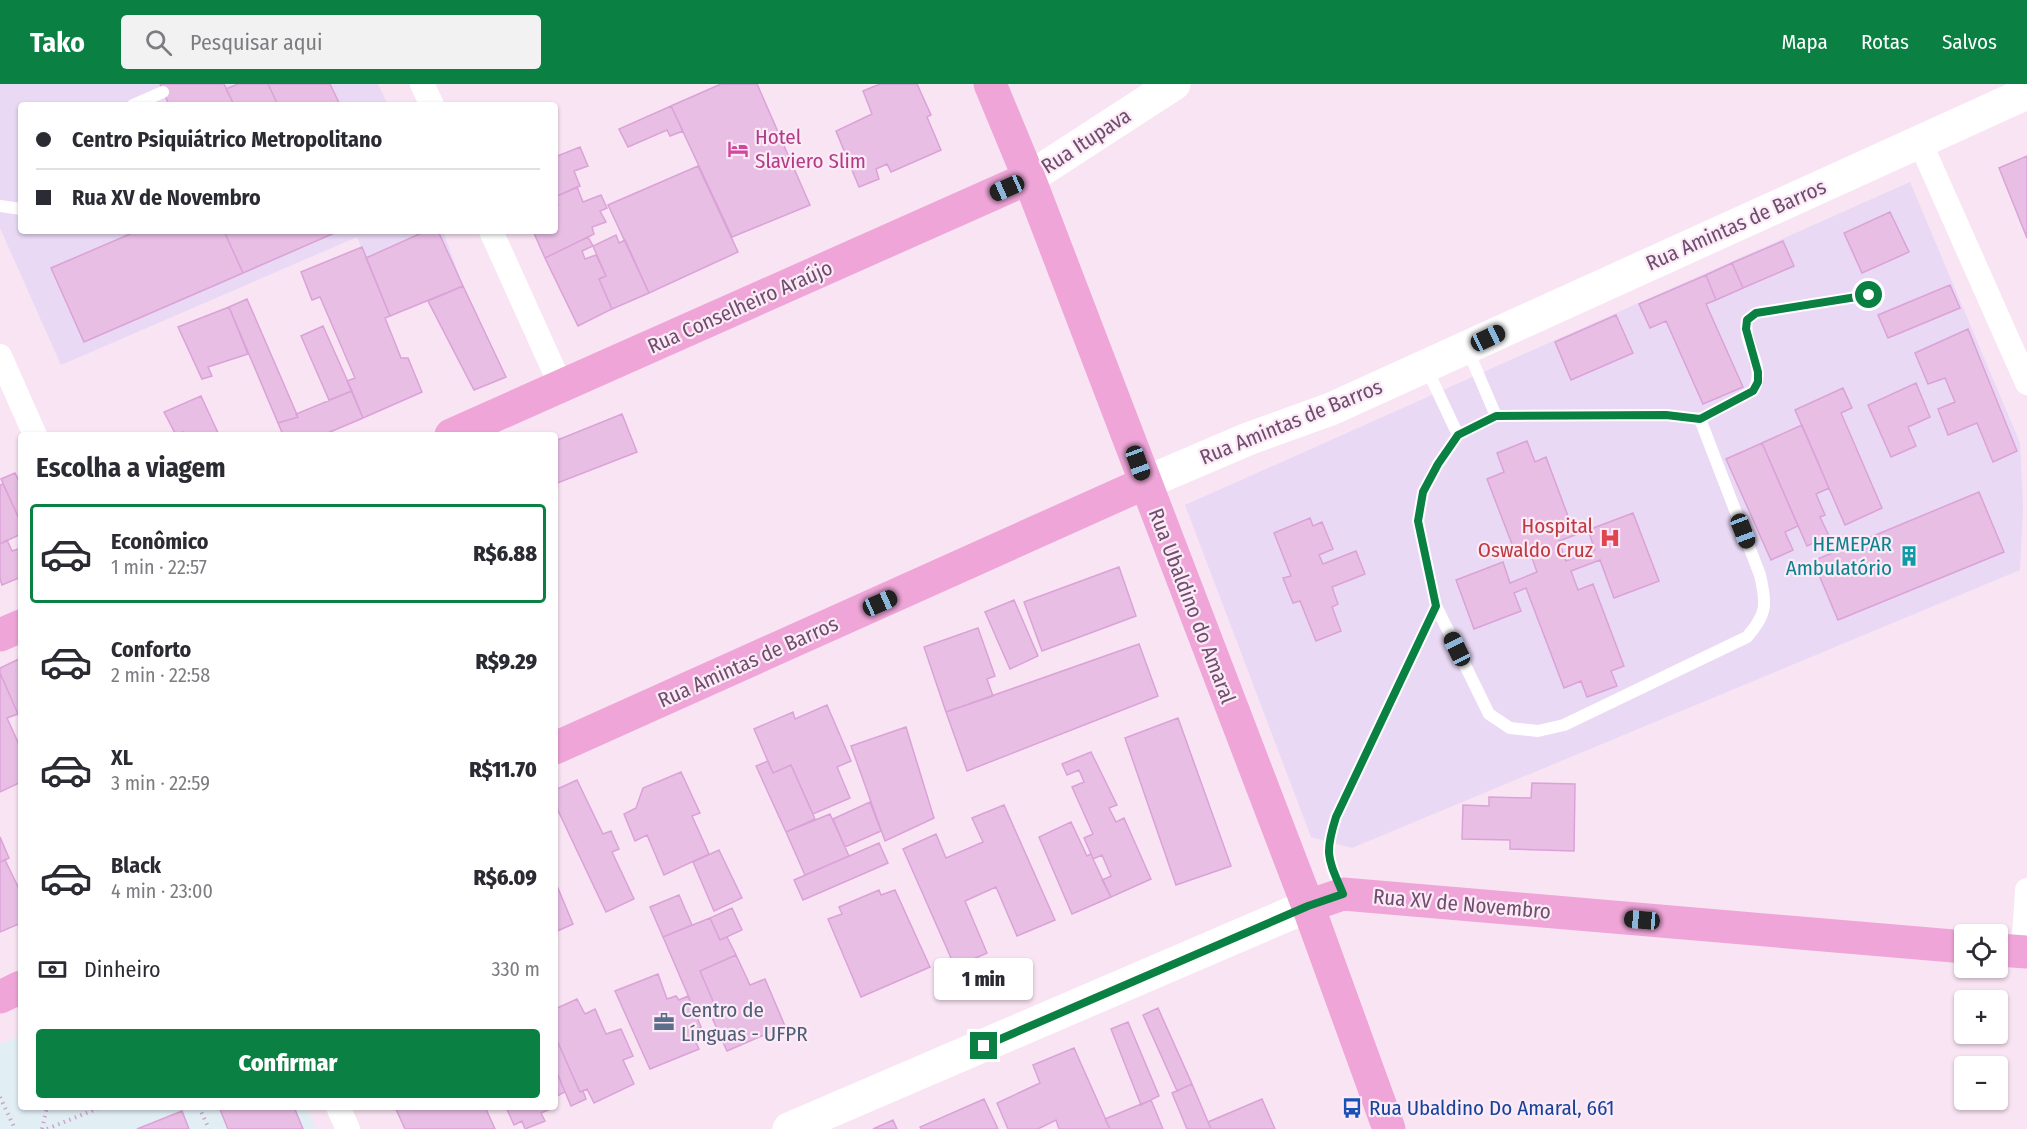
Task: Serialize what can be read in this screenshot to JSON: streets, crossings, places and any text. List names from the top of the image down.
{
  "streets": {
    "main road": [
      "Rua Itupava",
      "Rua Amintas de Barros",
      "Rua Conselheiro Araújo",
      "Rua Ubaldino do Amaral",
      "Rua XV de Novembro"
    ]
  },
  "crossings": [
    ["Rua Itupava", "Rua Conselheiro Araújo"],
    ["Rua Itupava", "Rua Ubaldino do Amaral"],
    ["Rua Amintas de Barros", "Rua Ubaldino do Amaral"],
    ["Rua Conselheiro Araújo", "Rua Ubaldino do Amaral"],
    ["Rua Ubaldino do Amaral", "Rua XV de Novembro"]
  ],
  "places": {
    "hotel": ["Hotel Slaviero Slim"],
    "hospital": ["Hospital Oswaldo Cruz"],
    "building": ["HEMEPAR Ambulatório"],
    "office": ["Centro de Línguas - UFPR"],
    "bus stop": ["Rua Ubaldino Do Amaral, 661"]
  },
  "page": {
    "header": "Tako",
    "search": "Pesquisar aqui",
    "nav": ["Mapa", "Rotas", "Salvos"],
    "banner": ["Centro Psiquiátrico Metropolitano", "Rua XV de Novembro"],
    "heading": "Escolha a viagem",
    "list": [
      {
        "name": "Econômico",
        "note": "1 min · 22:57",
        "value": "R$6.88"
      },
      {
        "name": "Conforto",
        "note": "2 min · 22:58",
        "value": "R$9.29"
      },
      {
        "name": "XL",
        "note": "3 min · 22:59",
        "value": "R$11.70"
      },
      {
        "name": "Black",
        "note": "4 min · 23:00",
        "value": "R$6.09"
      }
    ],
    "map_buttons": ["+", "−"],
    "pay": ["Dinheiro", "330 m"],
    "bubble": "1 min",
    "buttons": "Confirmar"
  }
}
